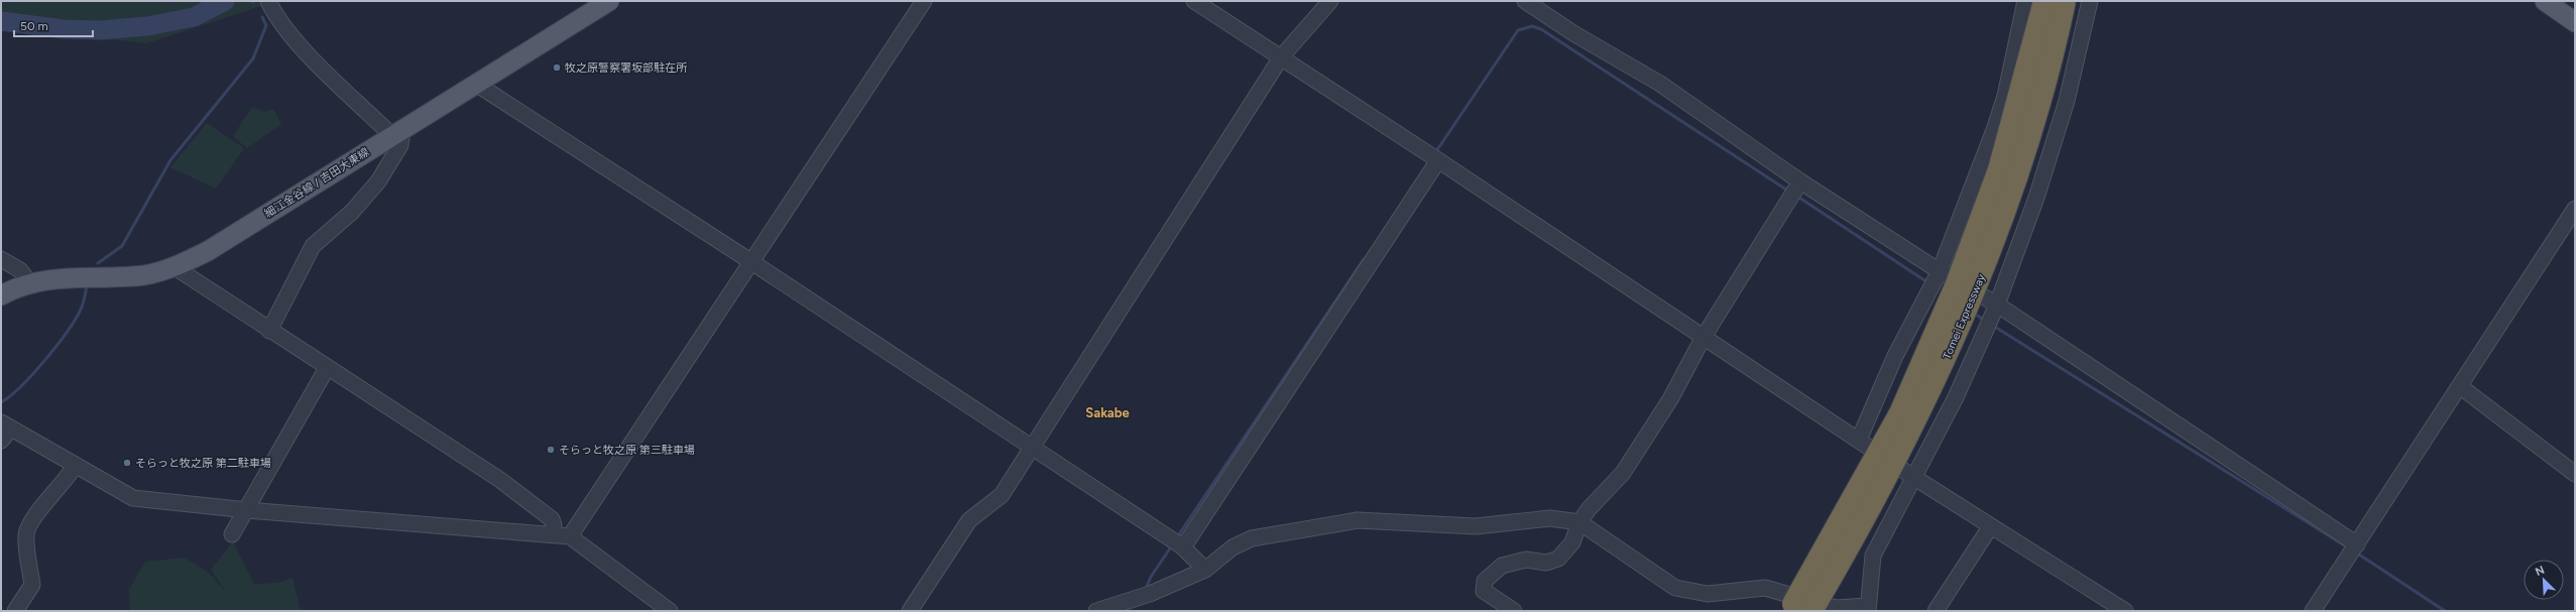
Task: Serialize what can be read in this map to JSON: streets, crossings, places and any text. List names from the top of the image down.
{
  "streets": {
    "highway": ["Tomei Expressway"],
    "main road": ["細江金谷線 / 吉田大東線"]
  },
  "districts": ["Sakabe"],
  "places": ["牧之原警察署坂部駐在所", "そらっと牧之原 第三駐車場", "そらっと牧之原 第二駐車場"],
  "scale_bar": "50 m",
  "north": "top left"
}
